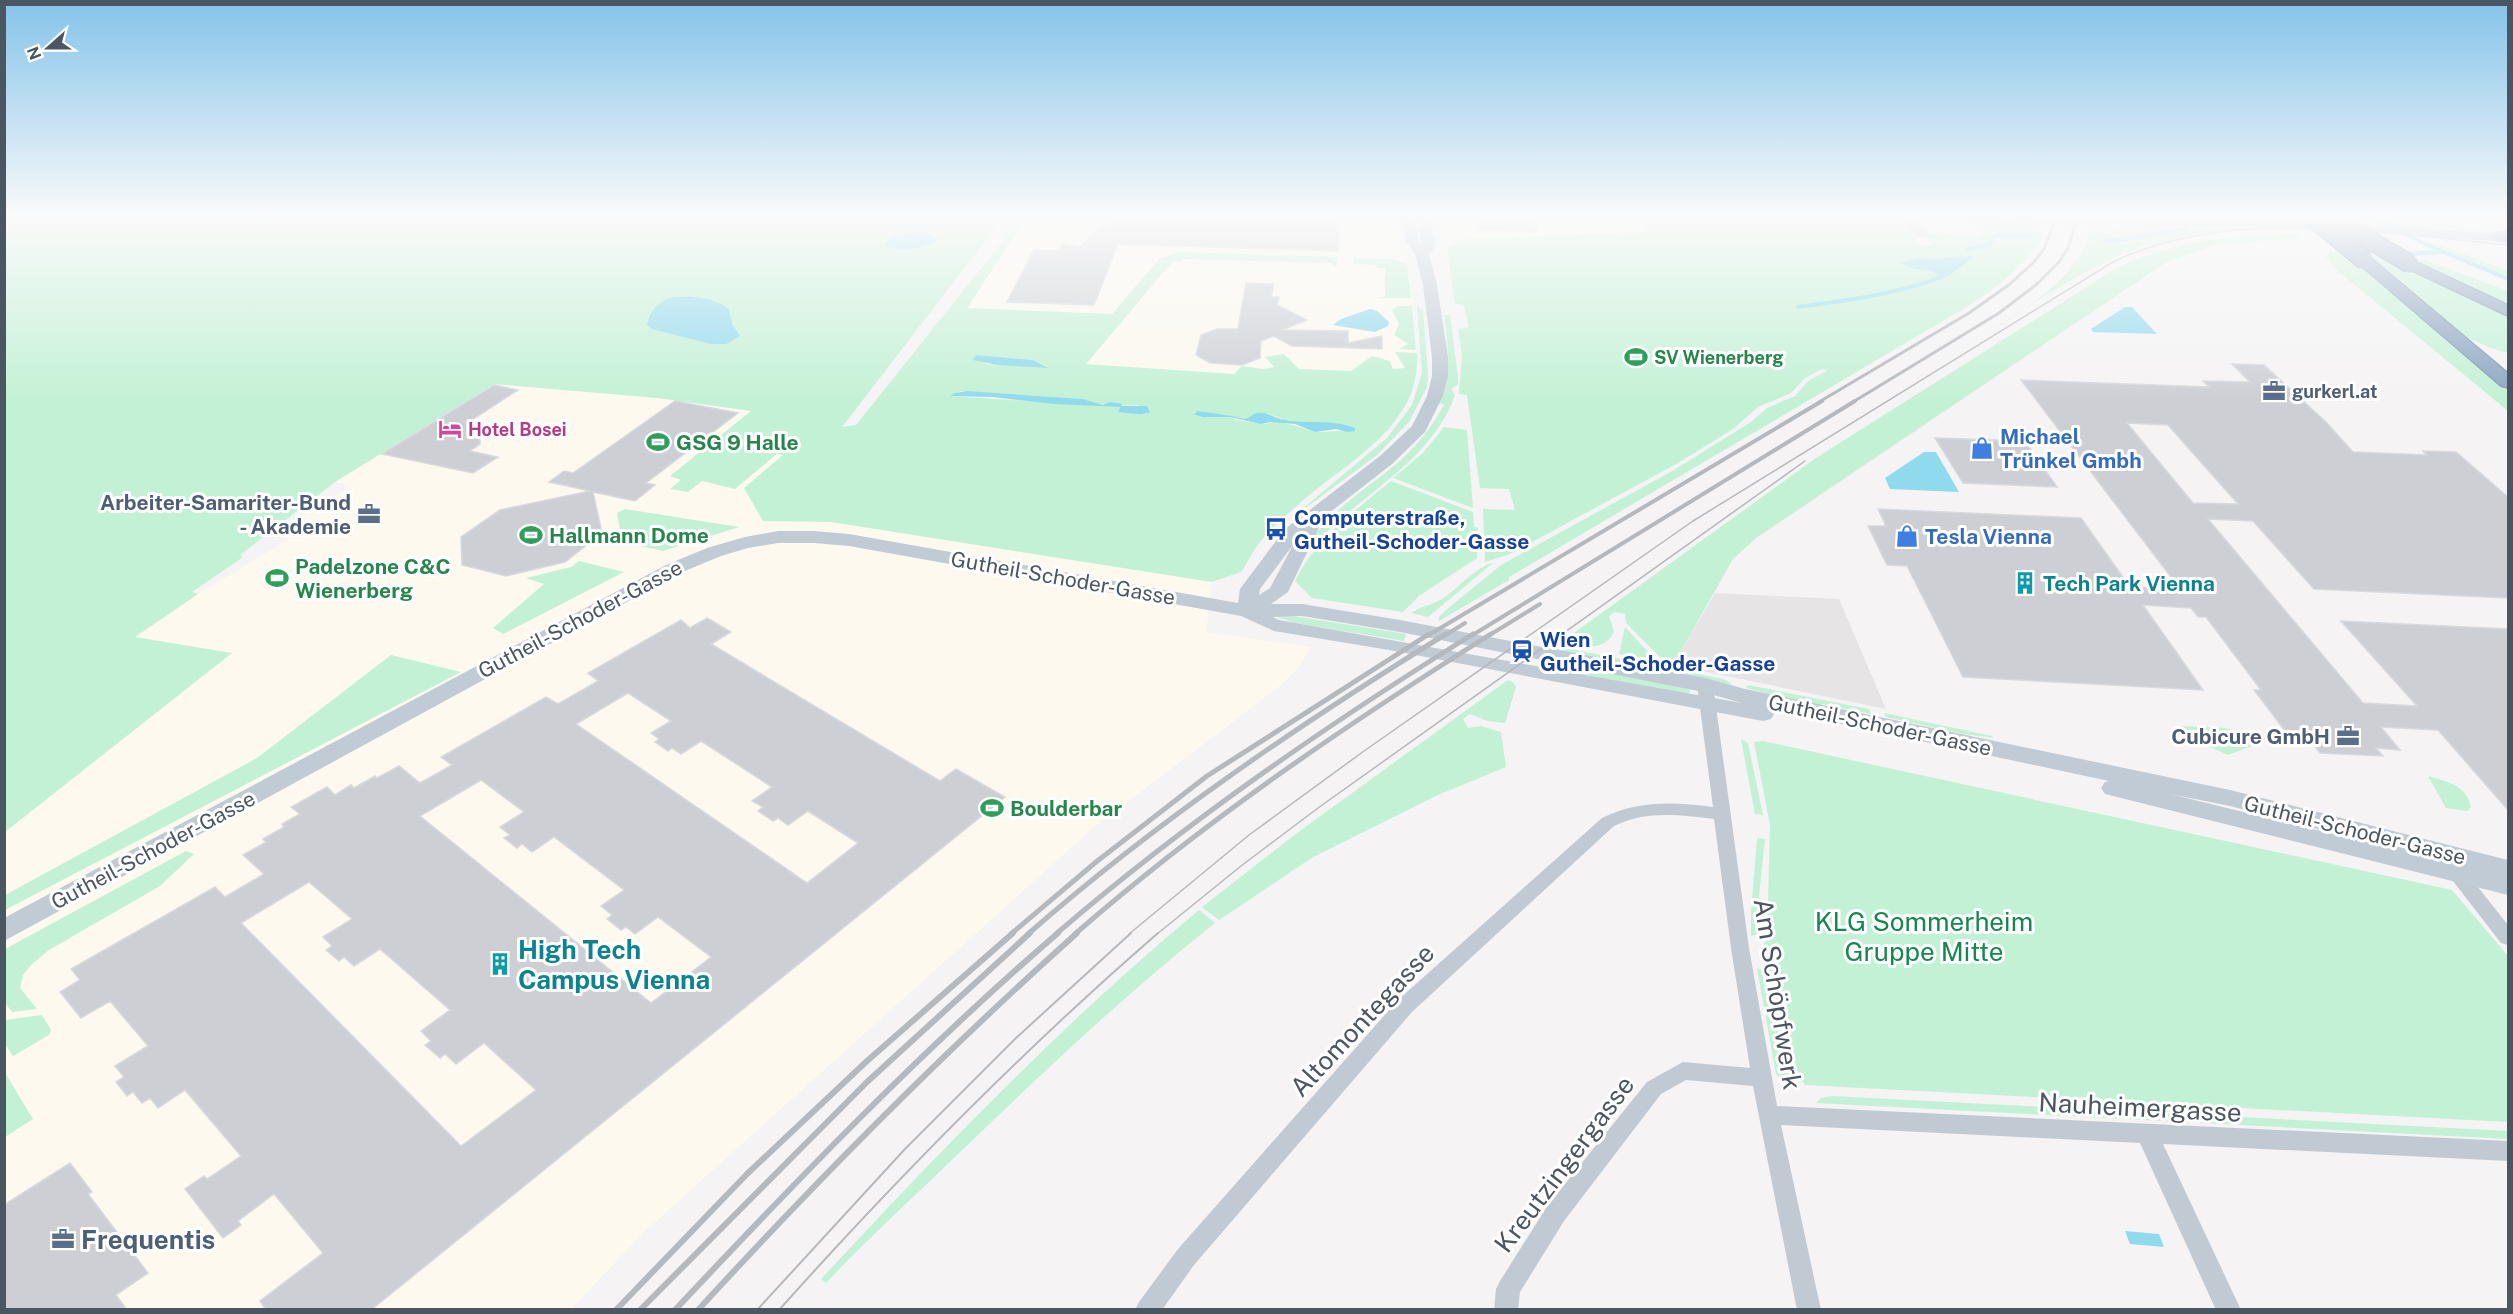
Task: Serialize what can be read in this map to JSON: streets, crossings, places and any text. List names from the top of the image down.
{
  "streets": {
    "street": [
      "Gutheil-Schoder-Gasse",
      "Am Schöpfwerk",
      "Altomontegasse",
      "Nauheimergasse",
      "Kreutzingergasse"
    ]
  },
  "crossings": [
    ["Gutheil-Schoder-Gasse", "Am Schöpfwerk"],
    ["Am Schöpfwerk", "Altomontegasse"],
    ["Am Schöpfwerk", "Nauheimergasse"],
    ["Am Schöpfwerk", "Kreutzingergasse"]
  ],
  "parks": ["KLG Sommerheim Gruppe Mitte"],
  "places": {
    "sports": [
      "SV Wienerberg",
      "GSG 9 Halle",
      "Hallmann Dome",
      "Padelzone C&C Wienerberg",
      "Boulderbar"
    ],
    "office": [
      "gurkerl.at",
      "Arbeiter-Samariter-Bund - Akademie",
      "Cubicure GmbH",
      "Frequentis"
    ],
    "hotel": ["Hotel Bosei"],
    "shop": ["Michael Trünkel Gmbh", "Tesla Vienna"],
    "bus stop": ["Computerstraße, Gutheil-Schoder-Gasse"],
    "building": ["Tech Park Vienna", "High Tech Campus Vienna"],
    "station": ["Wien Gutheil-Schoder-Gasse"]
  },
  "north": "left"
}
